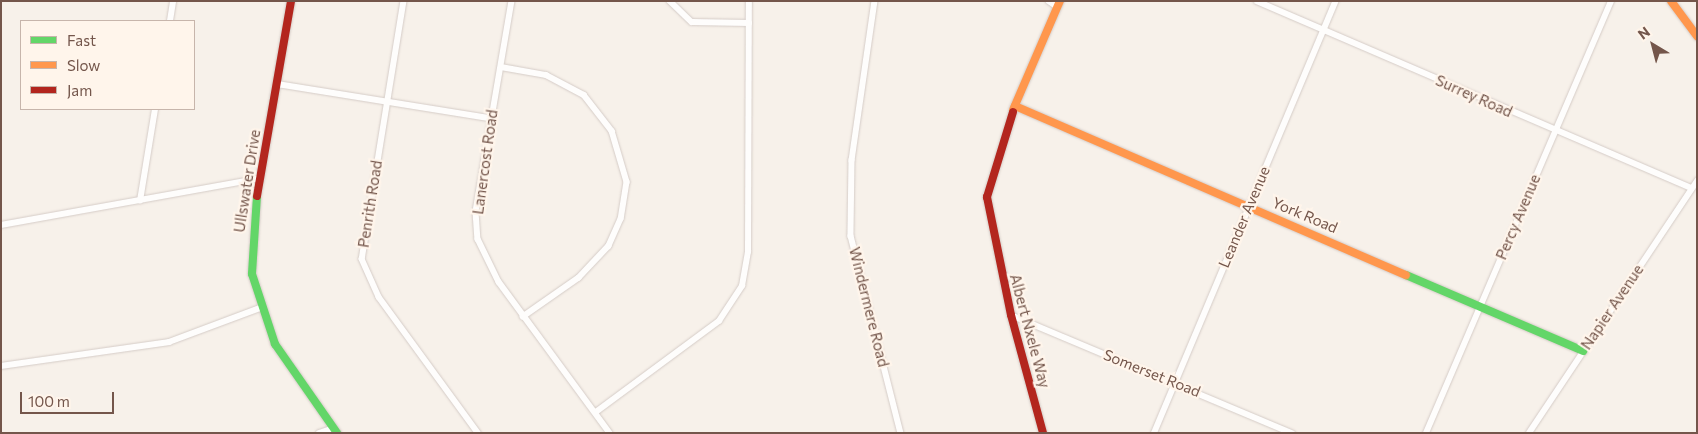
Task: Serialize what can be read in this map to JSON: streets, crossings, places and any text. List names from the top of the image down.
{
  "streets": {
    "street": [
      "Surrey Road",
      "Lanercost Road",
      "Ullswater Drive",
      "Penrith Road",
      "York Road",
      "Leander Avenue",
      "Percy Avenue",
      "Windermere Road",
      "Napier Avenue",
      "Albert Nxele Way",
      "Somerset Road"
    ]
  },
  "crossings": [
    ["Surrey Road", "Leander Avenue"],
    ["Surrey Road", "Percy Avenue"],
    ["Surrey Road", "Napier Avenue"],
    ["York Road", "Leander Avenue"],
    ["York Road", "Percy Avenue"],
    ["York Road", "Napier Avenue"],
    ["York Road", "Albert Nxele Way"],
    ["Leander Avenue", "Somerset Road"],
    ["Albert Nxele Way", "Somerset Road"]
  ],
  "legend": ["Fast", "Slow", "Jam"],
  "scale_bar": "100 m",
  "north": "top left"
}
